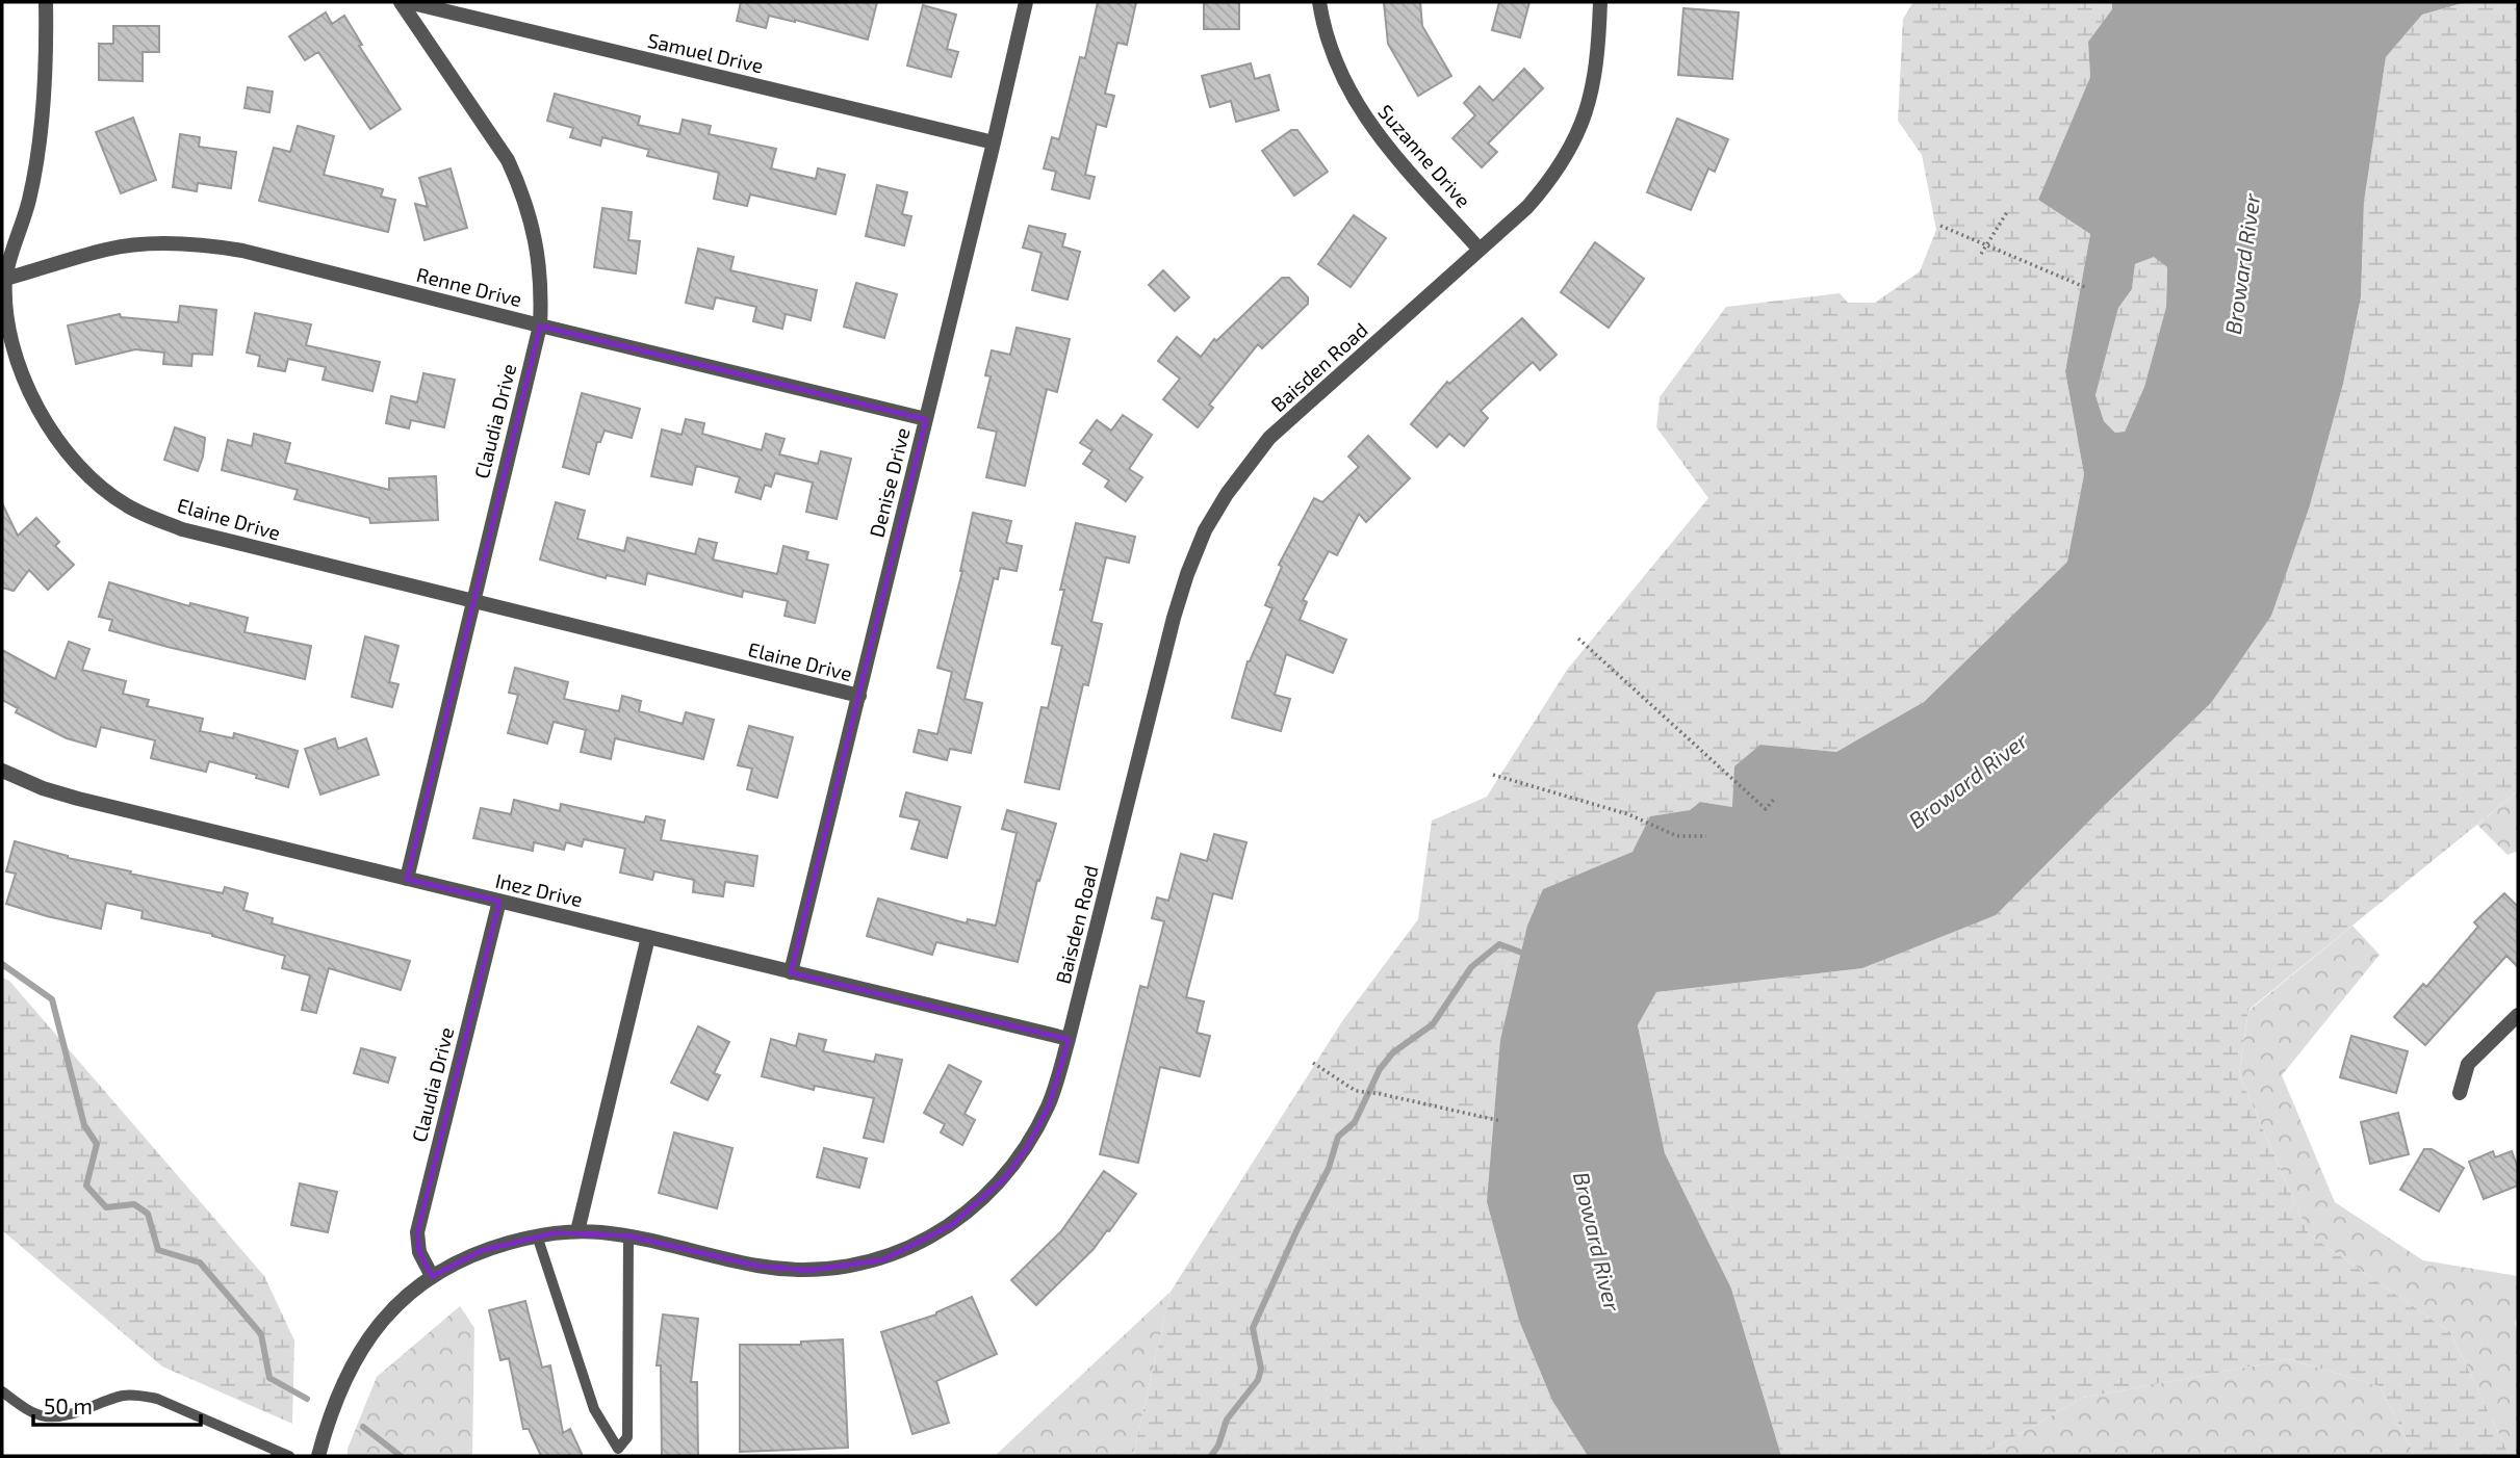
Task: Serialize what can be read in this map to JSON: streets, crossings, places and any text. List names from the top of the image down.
{
  "streets": {
    "street": [
      "Samuel Drive",
      "Suzanne Drive",
      "Renne Drive",
      "Baisden Road",
      "Claudia Drive",
      "Denise Drive",
      "Elaine Drive",
      "Inez Drive"
    ]
  },
  "crossings": [
    ["Samuel Drive", "Denise Drive"],
    ["Suzanne Drive", "Baisden Road"],
    ["Renne Drive", "Claudia Drive"],
    ["Renne Drive", "Denise Drive"],
    ["Renne Drive", "Elaine Drive"],
    ["Baisden Road", "Claudia Drive"],
    ["Baisden Road", "Inez Drive"],
    ["Claudia Drive", "Elaine Drive"],
    ["Claudia Drive", "Inez Drive"],
    ["Denise Drive", "Elaine Drive"],
    ["Denise Drive", "Inez Drive"]
  ],
  "water": ["Broward River"],
  "scale_bar": "50 m"
}
